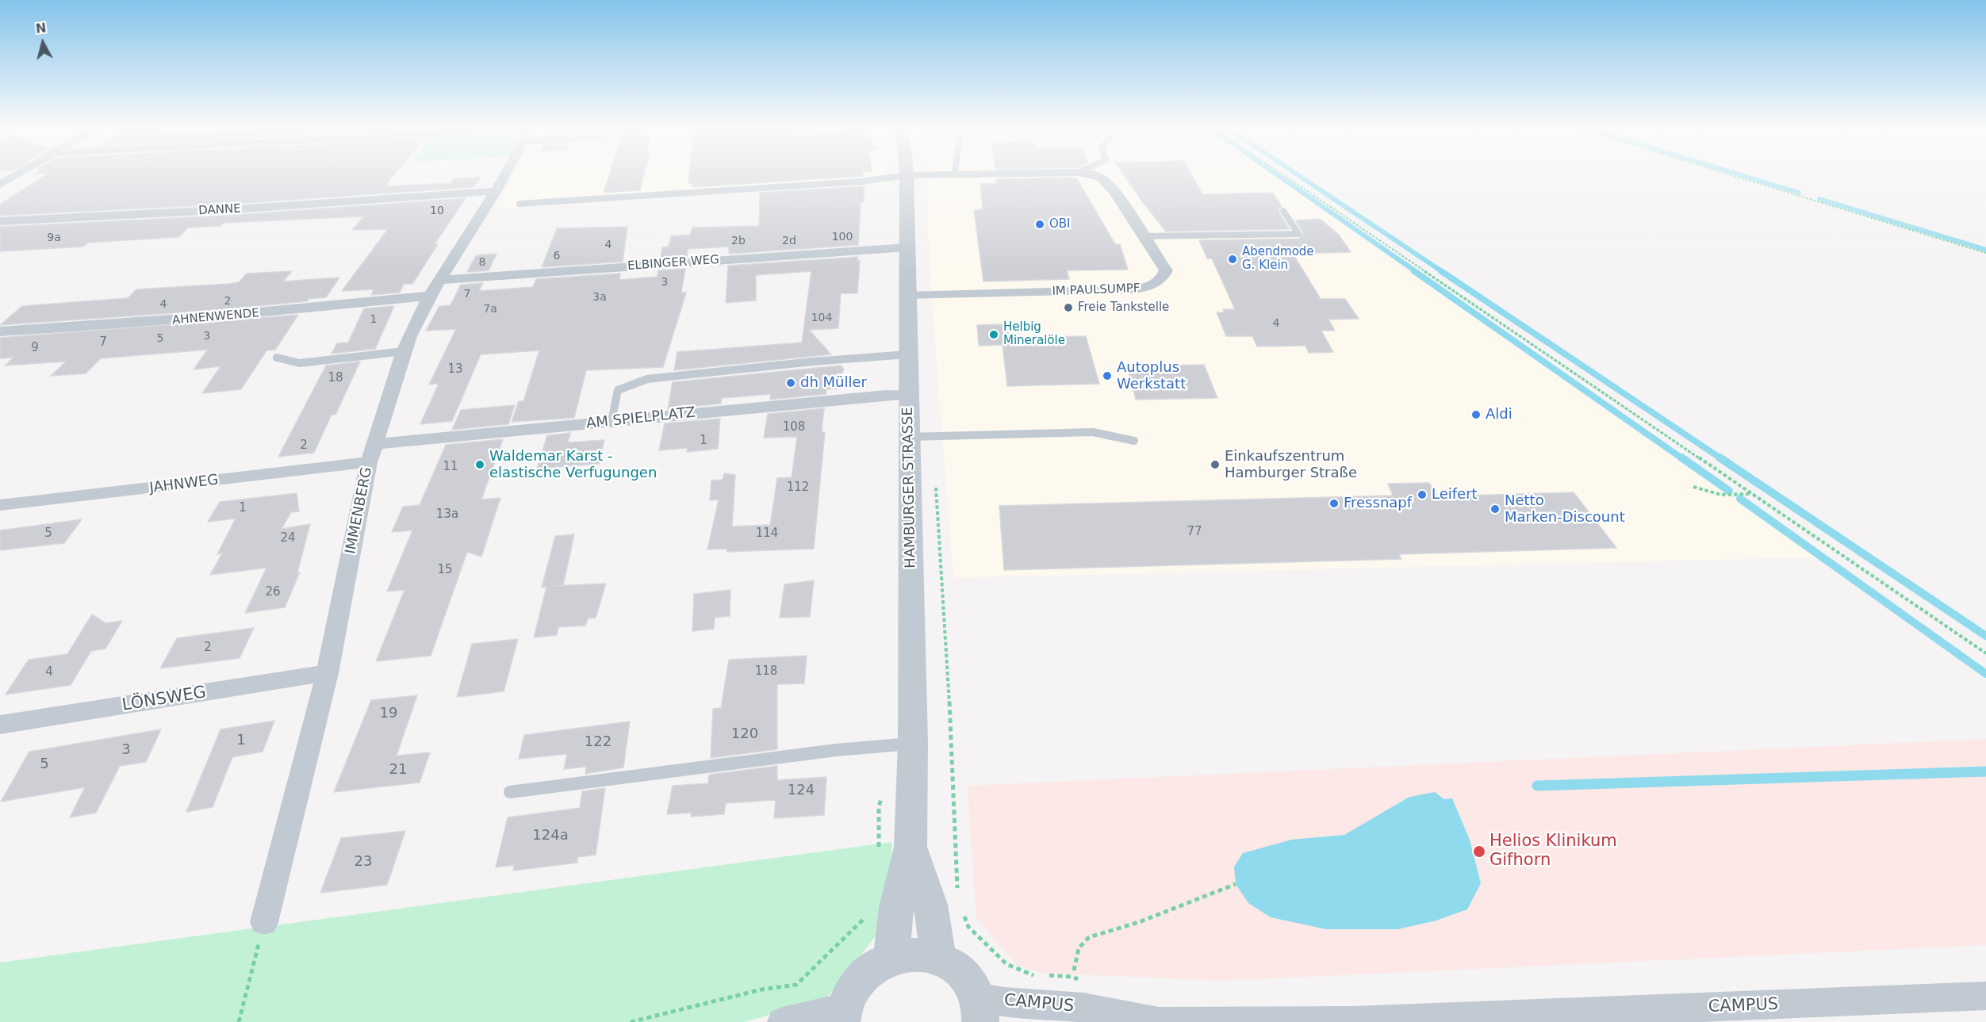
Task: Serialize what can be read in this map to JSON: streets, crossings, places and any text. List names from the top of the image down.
{
  "streets": {
    "street": [
      "DANNE",
      "ELBINGER WEG",
      "IM PAULSUMPF",
      "AHNENWENDE",
      "AM SPIELPLATZ",
      "JAHNWEG",
      "HAMBURGER STRASSE",
      "IMMENBERG",
      "LÖNSWEG",
      "CAMPUS"
    ]
  },
  "crossings": [
    ["DANNE", "IMMENBERG"],
    ["ELBINGER WEG", "HAMBURGER STRASSE"],
    ["ELBINGER WEG", "IMMENBERG"],
    ["IM PAULSUMPF", "HAMBURGER STRASSE"],
    ["AHNENWENDE", "IMMENBERG"],
    ["AM SPIELPLATZ", "HAMBURGER STRASSE"],
    ["AM SPIELPLATZ", "IMMENBERG"],
    ["JAHNWEG", "IMMENBERG"],
    ["IMMENBERG", "LÖNSWEG"]
  ],
  "places": [
    "OBI",
    "Abendmode G. Klein",
    "Freie Tankstelle",
    "Helbig Mineralöle",
    "Autoplus Werkstatt",
    "dh Müller",
    "Aldi",
    "Waldemar Karst - elastische Verfugungen",
    "Einkaufszentrum Hamburger Straße",
    "Leifert",
    "Fressnapf",
    "Netto Marken-Discount",
    "Helios Klinikum Gifhorn"
  ],
  "house_numbers": [
    "10",
    "100",
    "9a",
    "2b",
    "2d",
    "4",
    "6",
    "8",
    "3",
    "7",
    "3a",
    "2",
    "4",
    "7a",
    "104",
    "1",
    "4",
    "3",
    "5",
    "7",
    "9",
    "13",
    "18",
    "108",
    "1",
    "2",
    "11",
    "112",
    "1",
    "13a",
    "77",
    "5",
    "114",
    "24",
    "15",
    "26",
    "2",
    "118",
    "4",
    "19",
    "120",
    "1",
    "122",
    "3",
    "5",
    "21",
    "124",
    "124a",
    "23"
  ],
  "north": "top"
}
